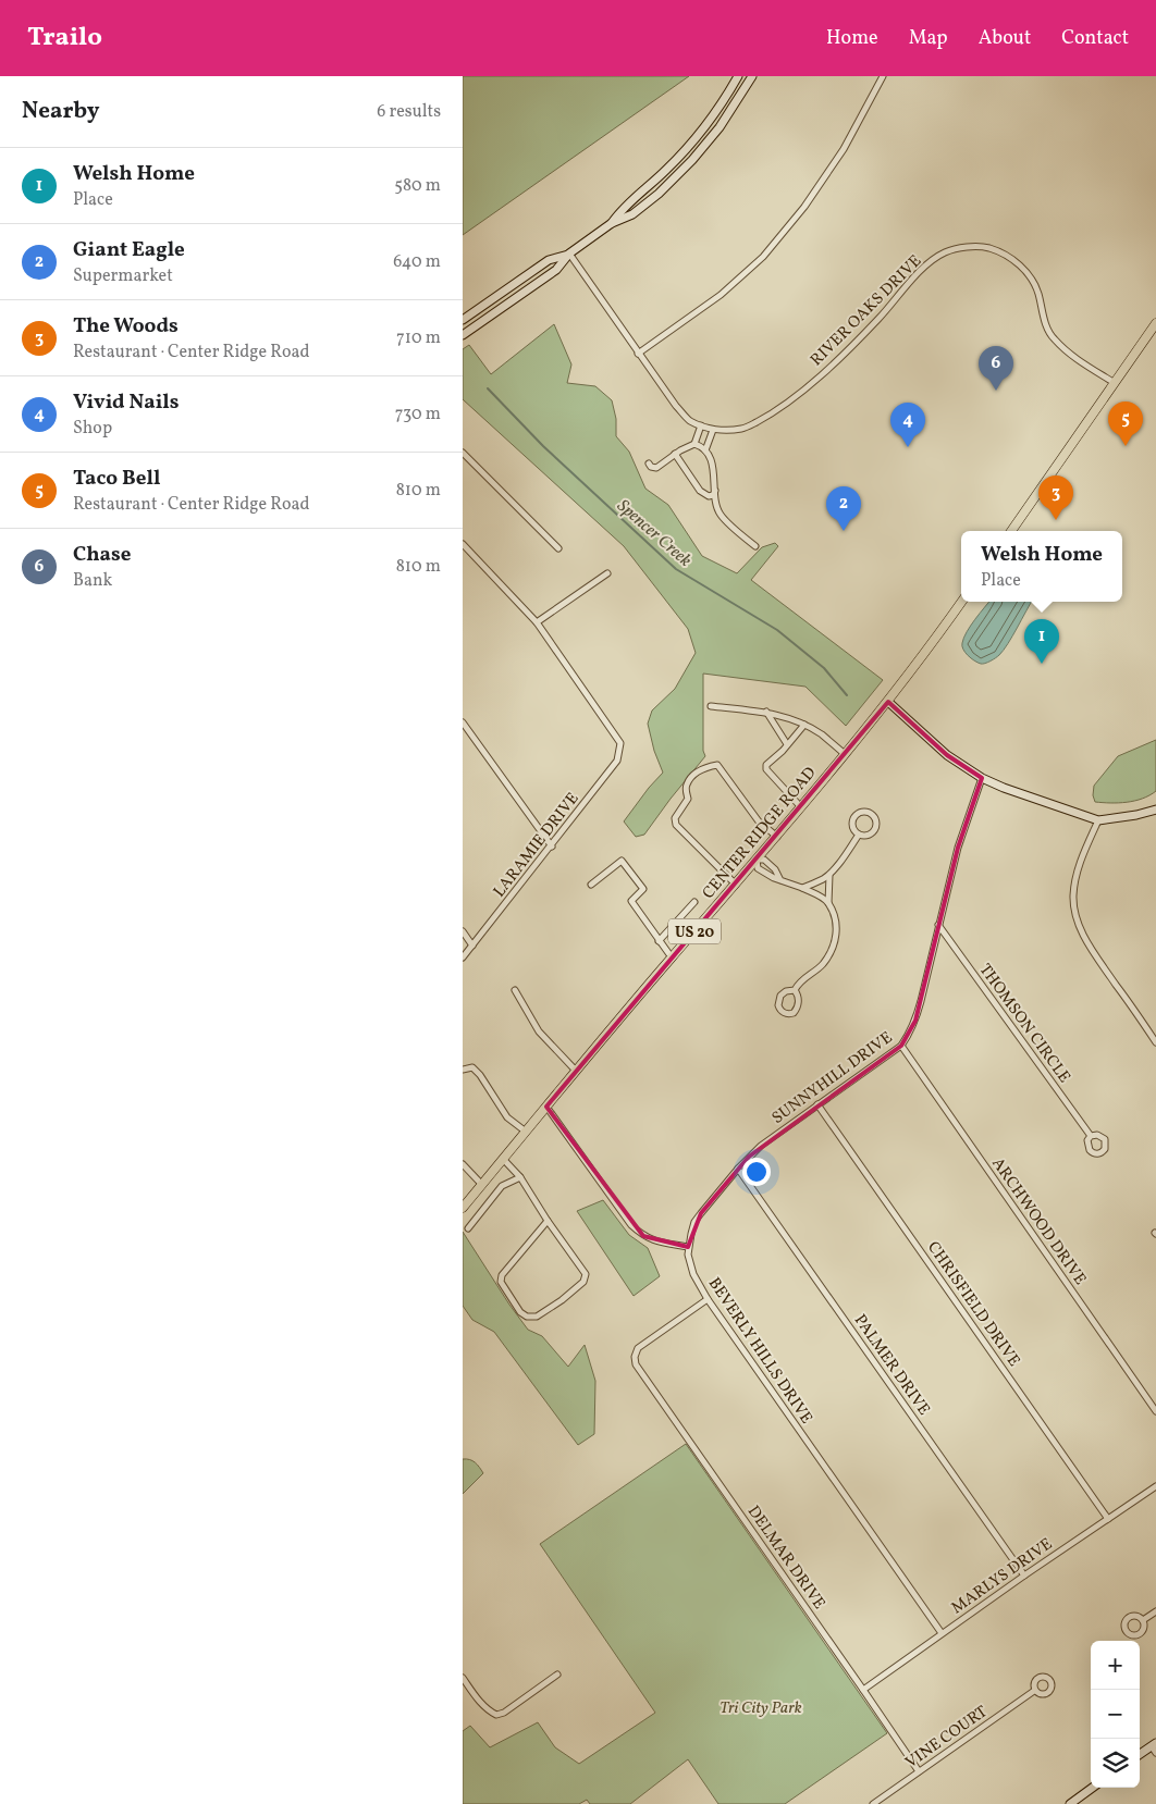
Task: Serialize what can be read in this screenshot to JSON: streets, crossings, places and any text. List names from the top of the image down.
{
  "streets": {
    "main road": ["CENTER RIDGE ROAD", "US 20"],
    "street": [
      "RIVER OAKS DRIVE",
      "LARAMIE DRIVE",
      "THOMSON CIRCLE",
      "SUNNYHILL DRIVE",
      "ARCHWOOD DRIVE",
      "CHRISFIELD DRIVE",
      "BEVERLY HILLS DRIVE",
      "PALMER DRIVE",
      "DELMAR DRIVE",
      "MARLYS DRIVE",
      "VINE COURT"
    ]
  },
  "crossings": [
    ["THOMSON CIRCLE", "SUNNYHILL DRIVE"],
    ["SUNNYHILL DRIVE", "ARCHWOOD DRIVE"],
    ["SUNNYHILL DRIVE", "CHRISFIELD DRIVE"],
    ["SUNNYHILL DRIVE", "BEVERLY HILLS DRIVE"],
    ["SUNNYHILL DRIVE", "PALMER DRIVE"],
    ["CHRISFIELD DRIVE", "MARLYS DRIVE"],
    ["BEVERLY HILLS DRIVE", "DELMAR DRIVE"],
    ["BEVERLY HILLS DRIVE", "MARLYS DRIVE"],
    ["PALMER DRIVE", "MARLYS DRIVE"],
    ["DELMAR DRIVE", "MARLYS DRIVE"],
    ["DELMAR DRIVE", "VINE COURT"]
  ],
  "water": ["Spencer Creek"],
  "parks": ["Tri City Park"],
  "page": {
    "header": "Trailo",
    "nav": [
      "Home",
      "Map",
      "About",
      "Contact"
    ],
    "heading": ["Nearby", "6 results"],
    "list": [
      {
        "mark": "1",
        "name": "Welsh Home",
        "note": "Place",
        "value": "580 m"
      },
      {
        "mark": "2",
        "name": "Giant Eagle",
        "note": "Supermarket",
        "value": "640 m"
      },
      {
        "mark": "3",
        "name": "The Woods",
        "note": "Restaurant · Center Ridge Road",
        "value": "710 m"
      },
      {
        "mark": "4",
        "name": "Vivid Nails",
        "note": "Shop",
        "value": "730 m"
      },
      {
        "mark": "5",
        "name": "Taco Bell",
        "note": "Restaurant · Center Ridge Road",
        "value": "810 m"
      },
      {
        "mark": "6",
        "name": "Chase",
        "note": "Bank",
        "value": "810 m"
      }
    ],
    "pins": [
      "6",
      "5",
      "4",
      "3",
      "2",
      "1"
    ],
    "popup": ["Welsh Home", "Place"],
    "map_buttons": ["+", "−"]
  }
}
